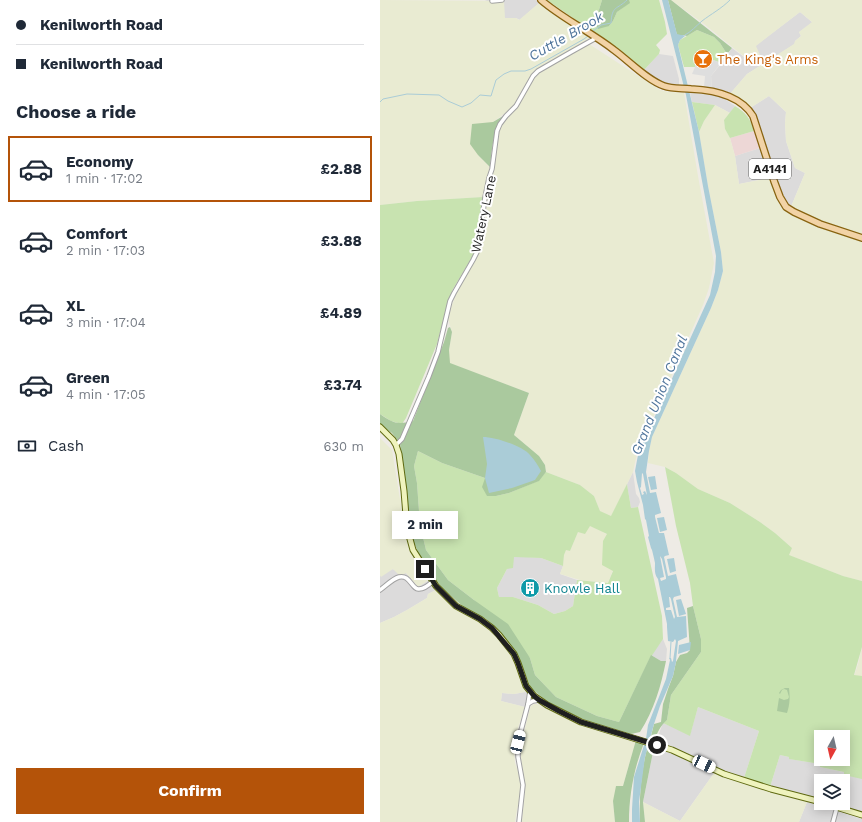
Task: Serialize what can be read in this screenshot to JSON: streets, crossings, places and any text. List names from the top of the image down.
{
  "streets": {
    "main road": ["A4141"],
    "street": ["Watery Lane"]
  },
  "crossings": [
    ["A4141", "Watery Lane"]
  ],
  "water": ["Cuttle Brook", "Grand Union Canal"],
  "places": {
    "bar": ["The King's Arms"],
    "building": ["Knowle Hall"]
  },
  "north": "bottom",
  "page": {
    "banner": ["Kenilworth Road", "Kenilworth Road"],
    "heading": "Choose a ride",
    "list": [
      {
        "name": "Economy",
        "note": "1 min · 17:02",
        "value": "£2.88"
      },
      {
        "name": "Comfort",
        "note": "2 min · 17:03",
        "value": "£3.88"
      },
      {
        "name": "XL",
        "note": "3 min · 17:04",
        "value": "£4.89"
      },
      {
        "name": "Green",
        "note": "4 min · 17:05",
        "value": "£3.74"
      }
    ],
    "pay": ["Cash", "630 m"],
    "bubble": "2 min",
    "buttons": "Confirm"
  }
}
